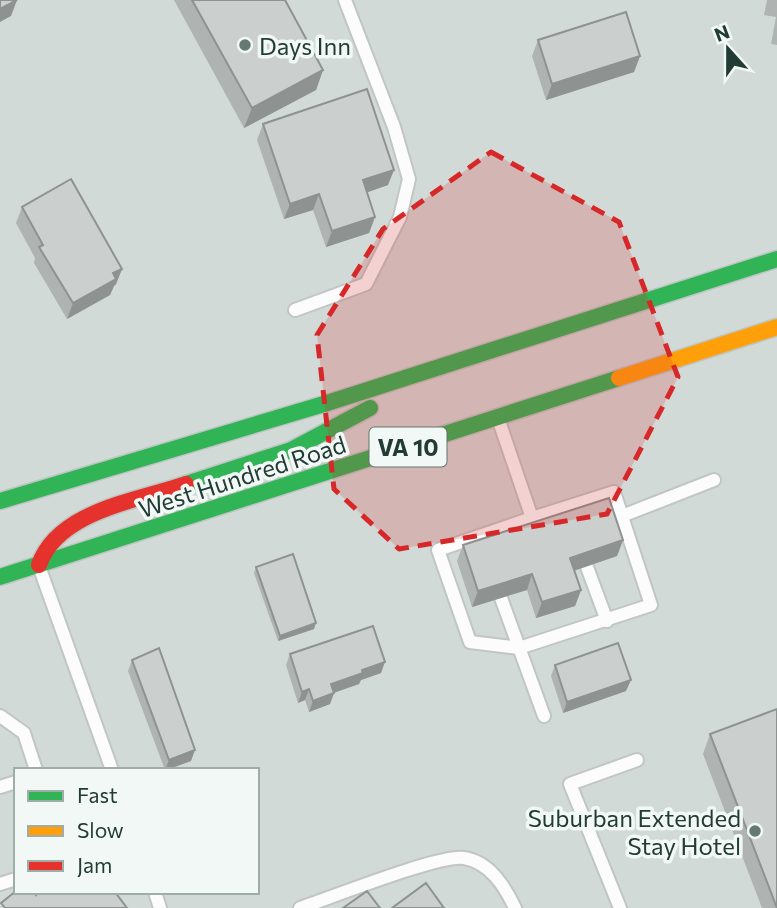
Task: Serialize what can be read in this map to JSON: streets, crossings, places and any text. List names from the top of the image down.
{
  "streets": {
    "main road": ["VA 10", "West Hundred Road"]
  },
  "places": ["Days Inn", "Suburban Extended Stay Hotel"],
  "legend": ["Fast", "Slow", "Jam"],
  "north": "top"
}
